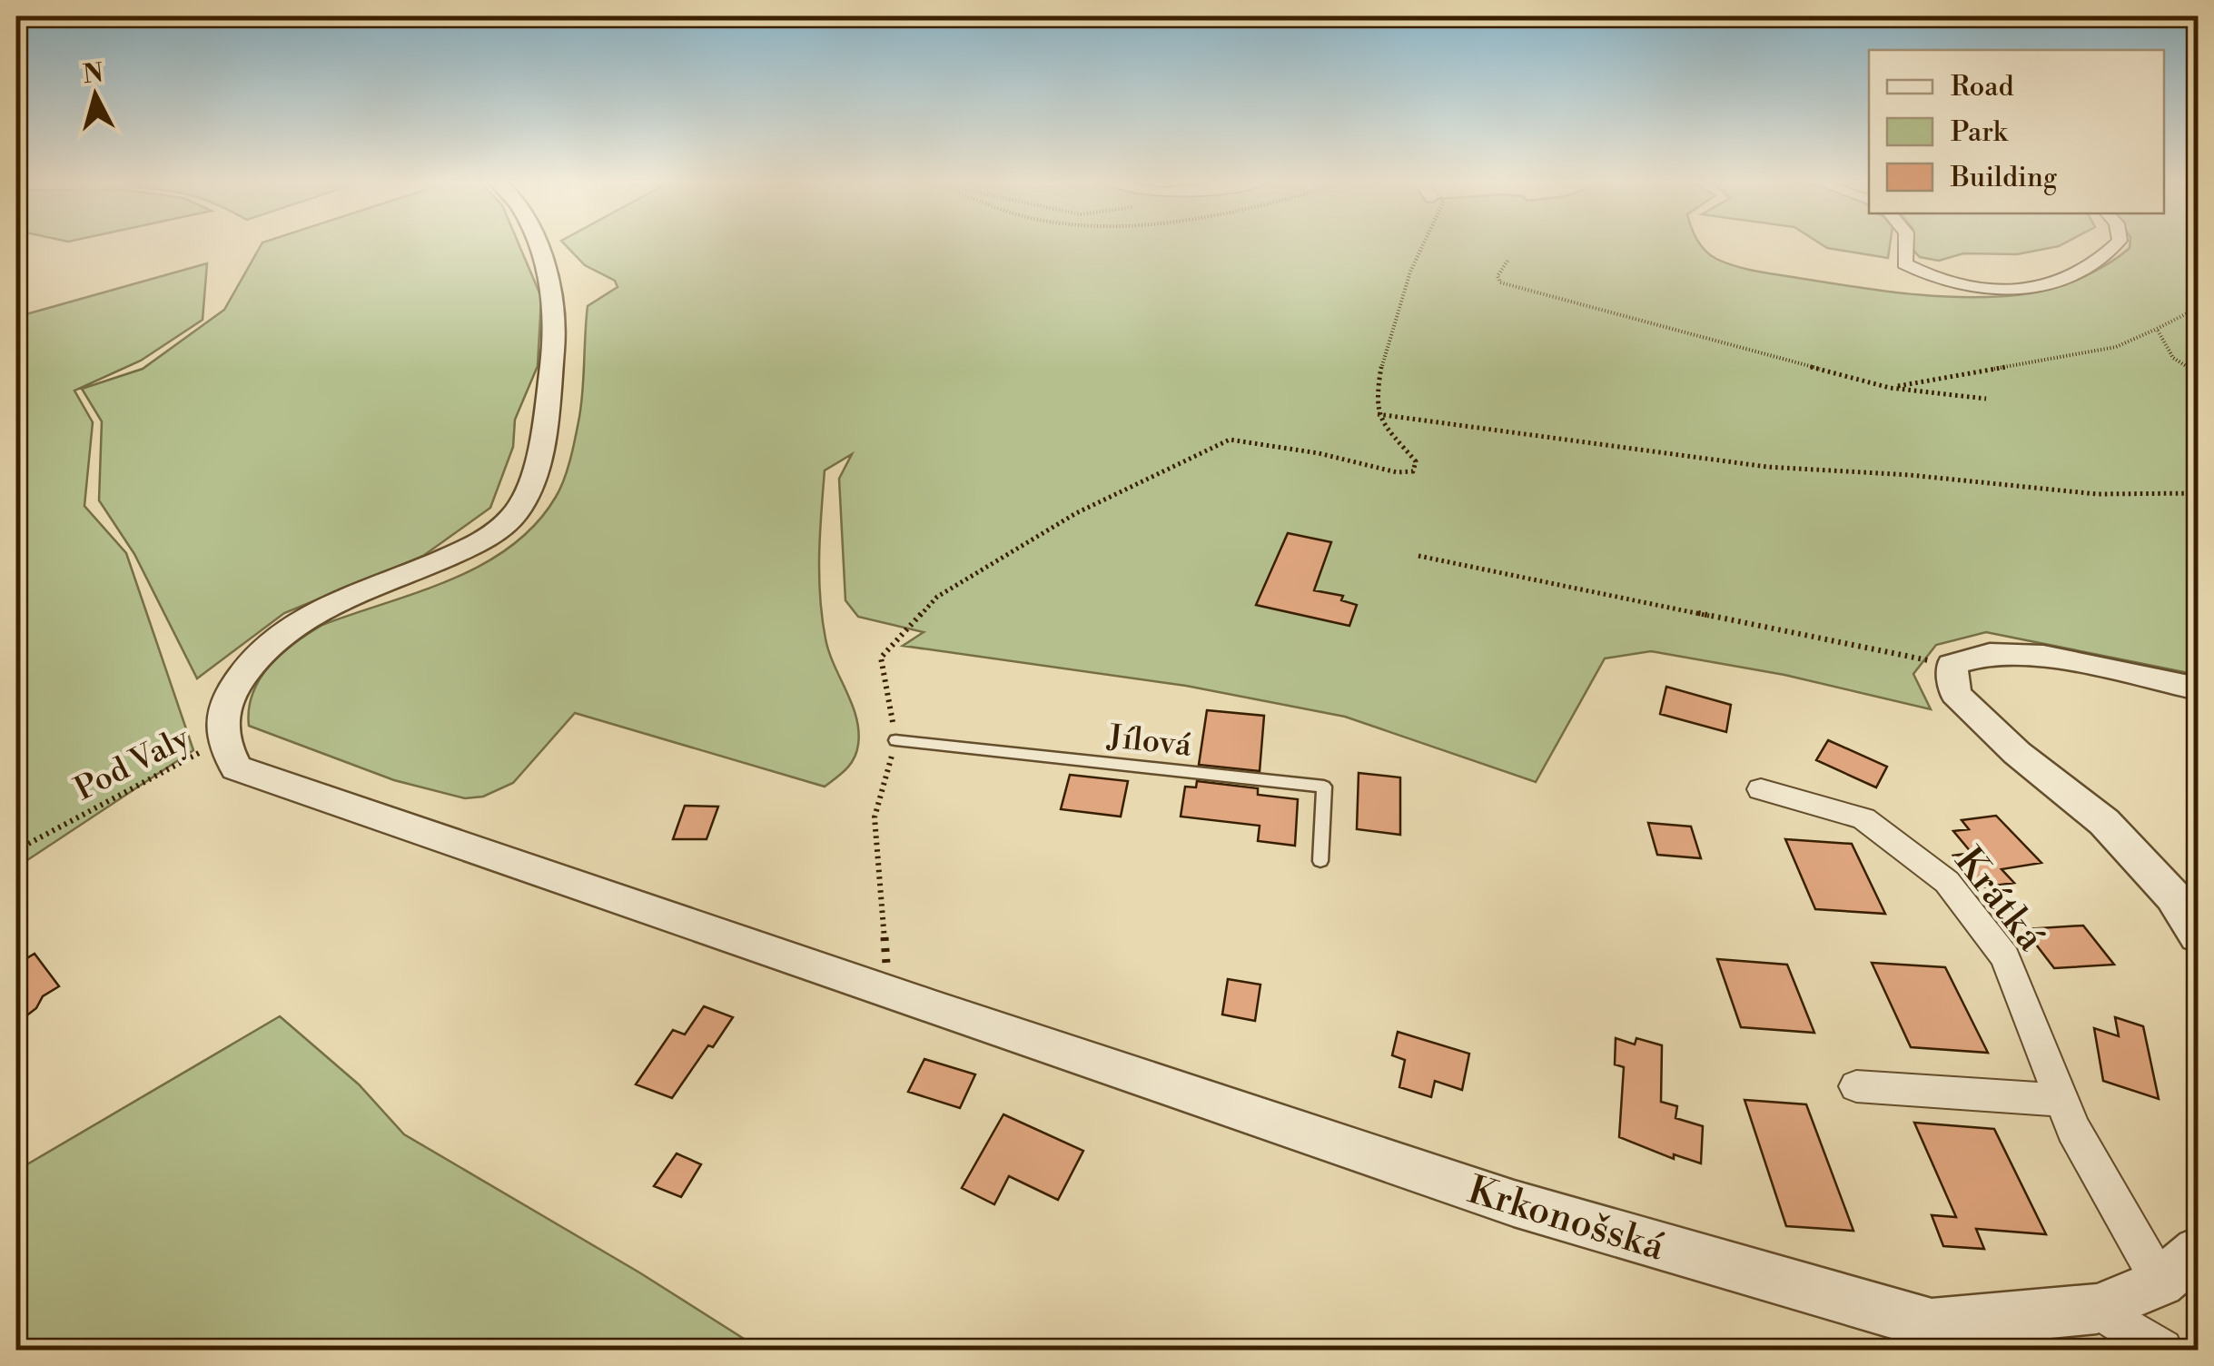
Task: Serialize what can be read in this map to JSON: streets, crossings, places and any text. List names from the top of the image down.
{
  "streets": {
    "street": ["Krátká", "Krkonošská"],
    "lane": ["Jílová"],
    "path": ["Pod Valy"]
  },
  "crossings": [
    ["Pod Valy", "Krkonošská"],
    ["Krátká", "Krkonošská"]
  ],
  "legend": ["Road", "Park", "Building"],
  "north": "top"
}
